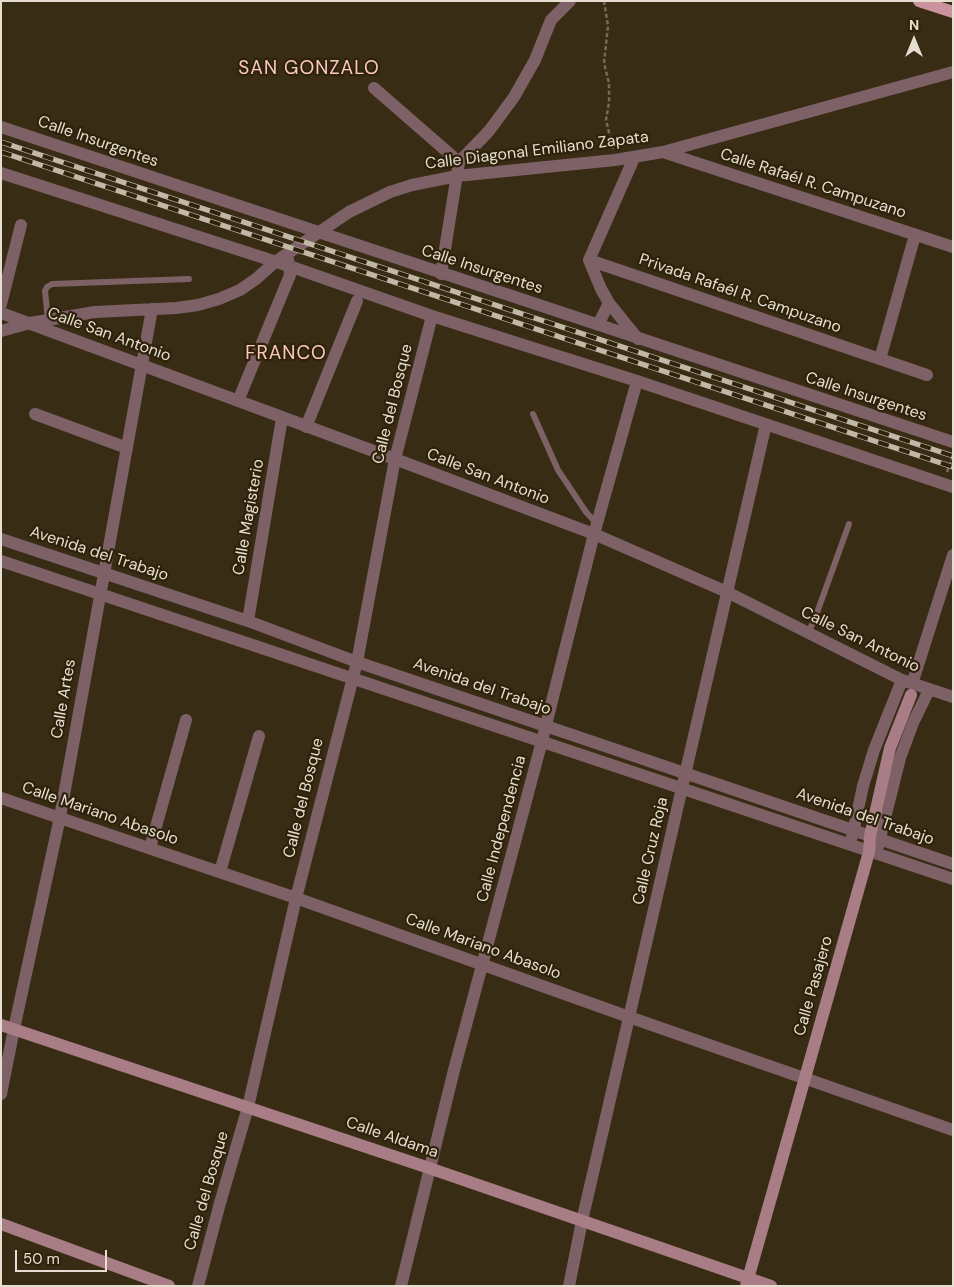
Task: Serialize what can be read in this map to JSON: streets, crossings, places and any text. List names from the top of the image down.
{
  "streets": {
    "street": [
      "Calle Insurgentes",
      "Calle Diagonal Emiliano Zapata",
      "Calle Rafaél R. Campuzano",
      "Privada Rafaél R. Campuzano",
      "Calle San Antonio",
      "Calle del Bosque",
      "Calle Magisterio",
      "Avenida del Trabajo",
      "Calle Artes",
      "Calle Mariano Abasolo",
      "Calle Independencia",
      "Calle Cruz Roja",
      "Calle Pasajero",
      "Calle Aldama"
    ]
  },
  "crossings": [
    ["Calle Insurgentes", "Calle Diagonal Emiliano Zapata"],
    ["Calle Diagonal Emiliano Zapata", "Calle Rafaél R. Campuzano"],
    ["Calle Diagonal Emiliano Zapata", "Calle San Antonio"],
    ["Calle Diagonal Emiliano Zapata", "Calle Artes"],
    ["Calle San Antonio", "Calle del Bosque"],
    ["Calle San Antonio", "Calle Magisterio"],
    ["Calle San Antonio", "Calle Artes"],
    ["Calle San Antonio", "Calle Independencia"],
    ["Calle San Antonio", "Calle Cruz Roja"],
    ["Calle San Antonio", "Calle Pasajero"],
    ["Calle del Bosque", "Avenida del Trabajo"],
    ["Calle del Bosque", "Calle Mariano Abasolo"],
    ["Calle del Bosque", "Calle Aldama"],
    ["Calle Magisterio", "Avenida del Trabajo"],
    ["Avenida del Trabajo", "Calle Artes"],
    ["Avenida del Trabajo", "Calle Independencia"],
    ["Avenida del Trabajo", "Calle Cruz Roja"],
    ["Avenida del Trabajo", "Calle Pasajero"],
    ["Calle Artes", "Calle Mariano Abasolo"],
    ["Calle Artes", "Calle Aldama"],
    ["Calle Mariano Abasolo", "Calle Independencia"],
    ["Calle Mariano Abasolo", "Calle Cruz Roja"],
    ["Calle Mariano Abasolo", "Calle Pasajero"],
    ["Calle Independencia", "Calle Aldama"],
    ["Calle Cruz Roja", "Calle Aldama"],
    ["Calle Pasajero", "Calle Aldama"]
  ],
  "districts": ["SAN GONZALO", "FRANCO"],
  "scale_bar": "50 m",
  "north": "top"
}
